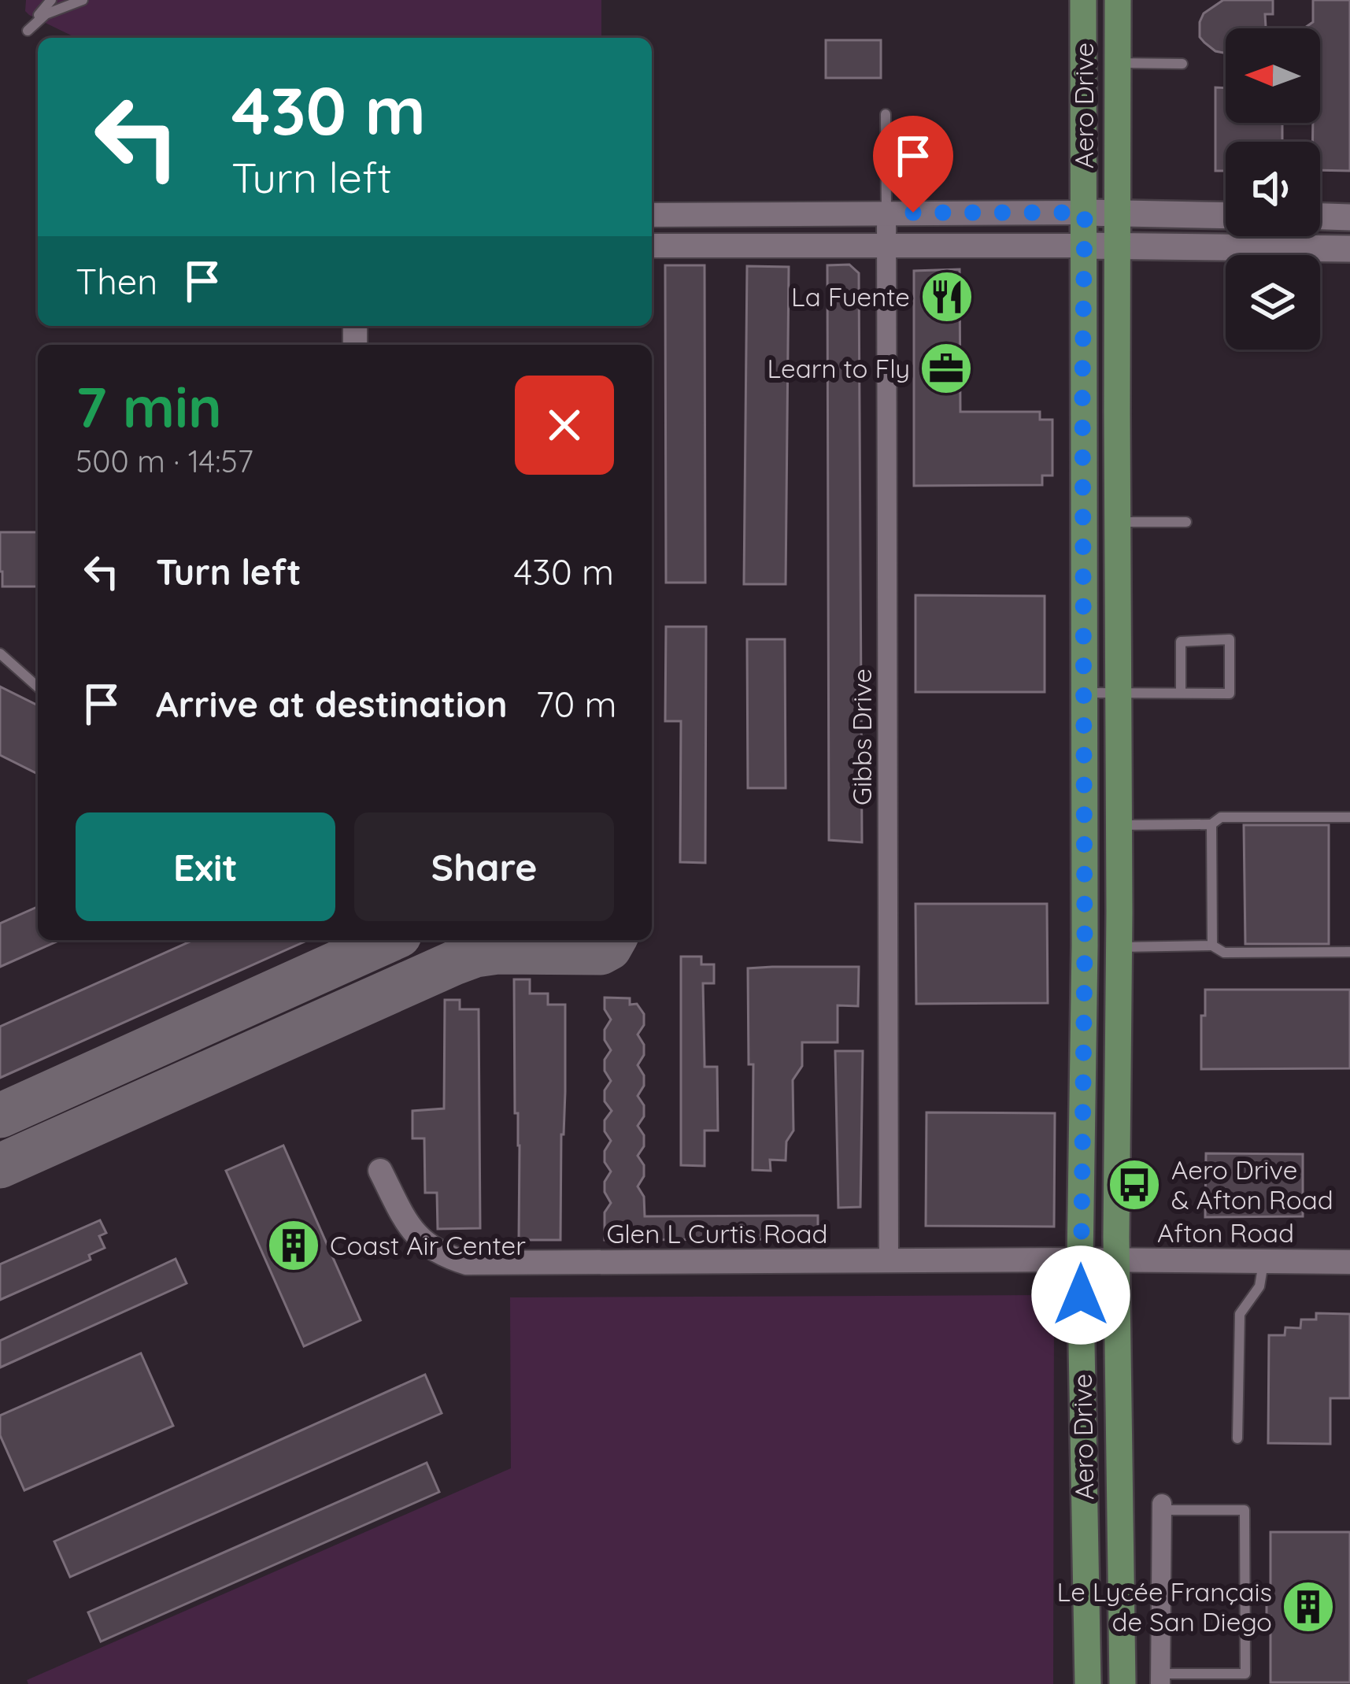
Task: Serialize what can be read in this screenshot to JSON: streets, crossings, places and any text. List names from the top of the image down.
{
  "streets": {
    "main road": ["Aero Drive"],
    "street": ["Gibbs Drive", "Afton Road", "Glen L Curtis Road"]
  },
  "crossings": [
    ["Aero Drive", "Afton Road"],
    ["Aero Drive", "Glen L Curtis Road"],
    ["Gibbs Drive", "Glen L Curtis Road"],
    ["Afton Road", "Glen L Curtis Road"]
  ],
  "places": {
    "restaurant": ["La Fuente"],
    "office": ["Learn to Fly"],
    "bus stop": ["Aero Drive & Afton Road"],
    "building": ["Coast Air Center", "Le Lycée Français de San Diego"]
  },
  "north": "left",
  "page": {
    "turn": ["430 m", "Turn left"],
    "then": "Then",
    "heading": ["7 min", "500 m · 14:57"],
    "list": [
      {
        "name": "Turn left",
        "value": "430 m"
      },
      {
        "name": "Arrive at destination",
        "value": "70 m"
      }
    ],
    "buttons": ["Exit", "Share"]
  }
}
